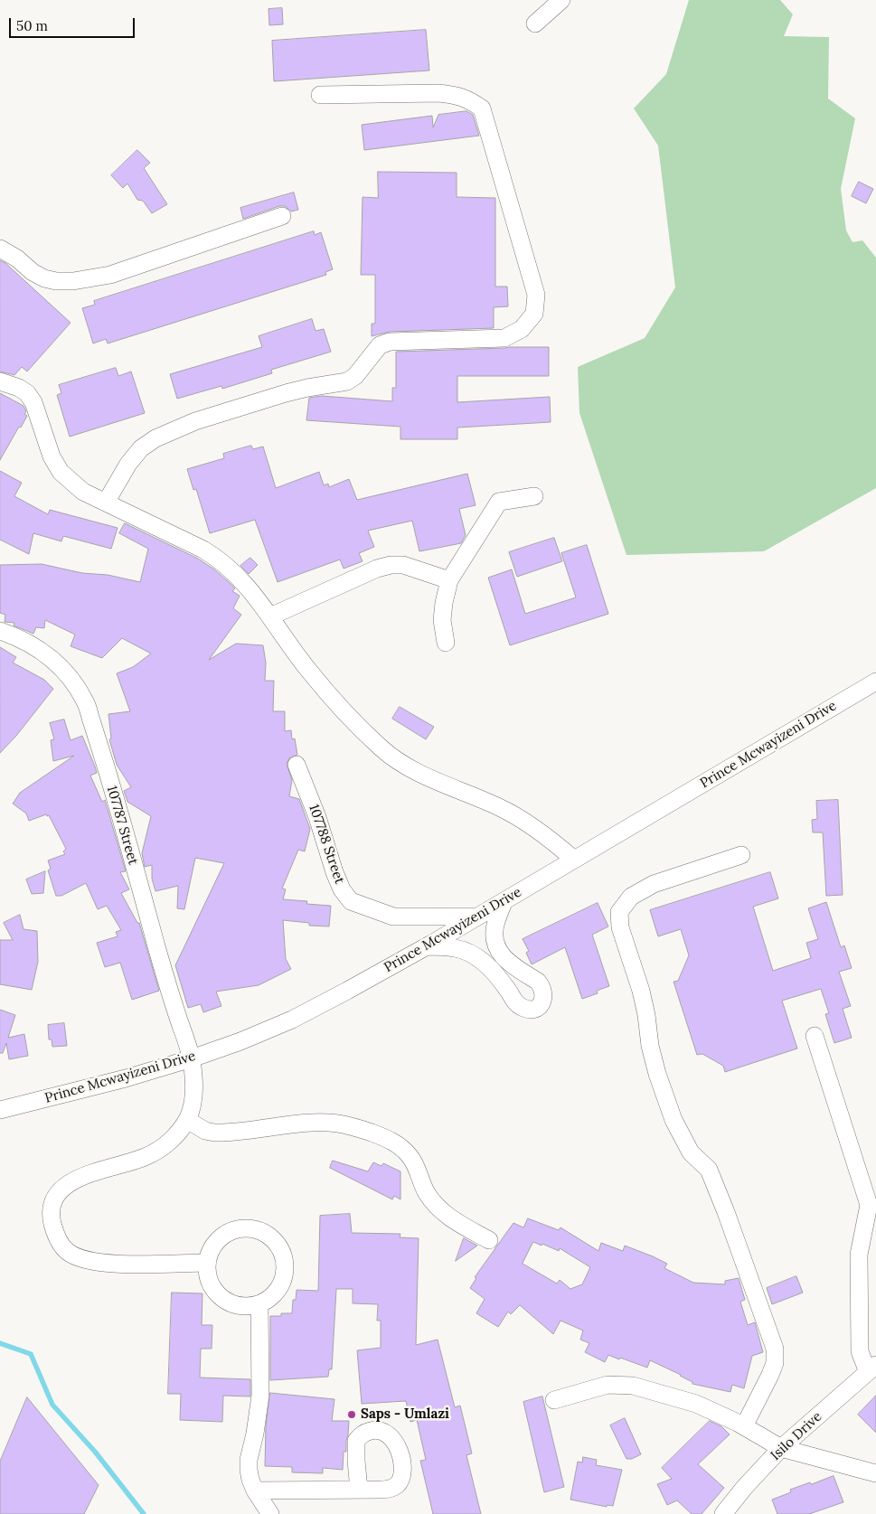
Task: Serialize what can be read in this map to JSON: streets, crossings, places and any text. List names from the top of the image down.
{
  "streets": {
    "street": [
      "Prince Mcwayizeni Drive",
      "107787 Street",
      "107788 Street",
      "Isilo Drive"
    ]
  },
  "crossings": [
    ["Prince Mcwayizeni Drive", "107787 Street"],
    ["Prince Mcwayizeni Drive", "107788 Street"]
  ],
  "places": ["Saps - Umlazi"],
  "scale_bar": "50 m"
}
